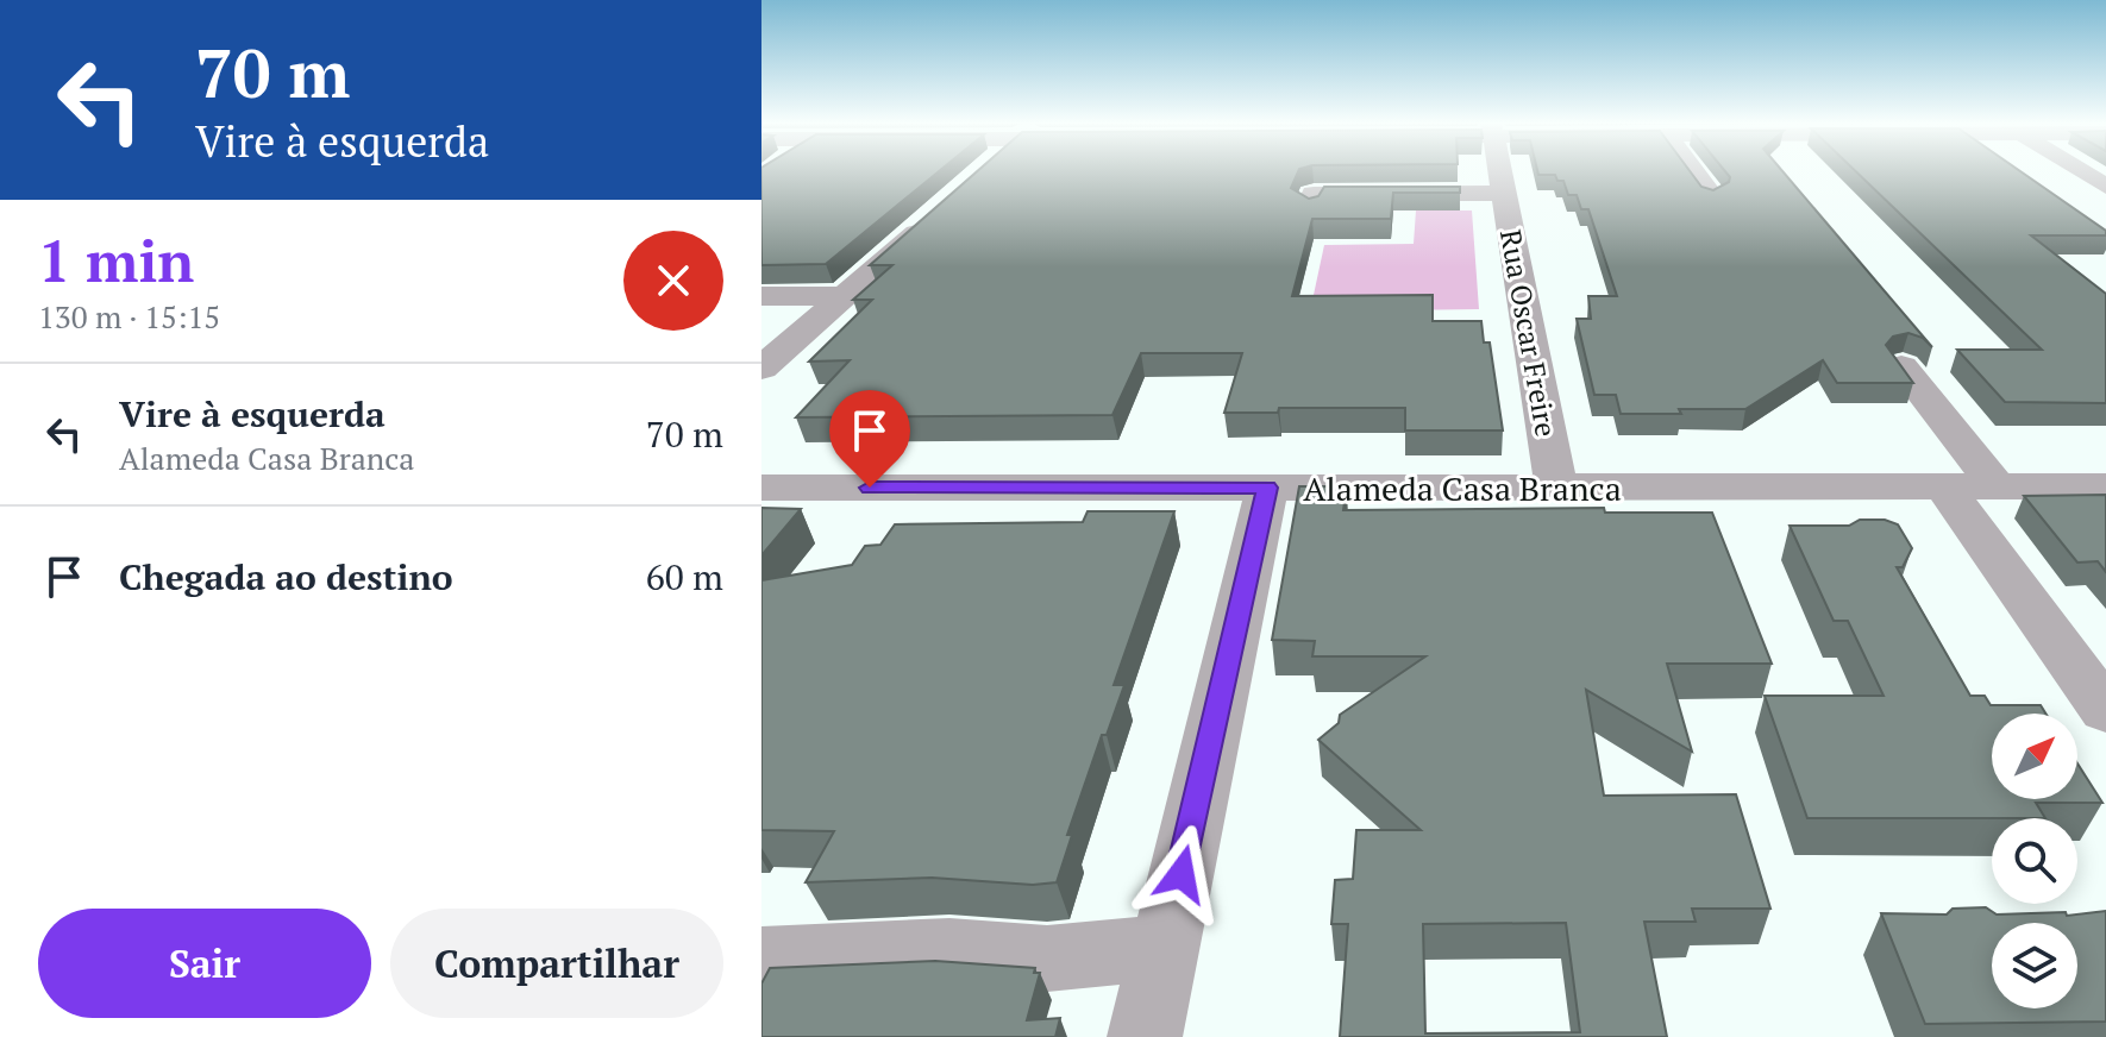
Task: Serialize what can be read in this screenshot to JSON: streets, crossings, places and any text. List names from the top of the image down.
{
  "streets": {
    "street": ["Rua Oscar Freire", "Alameda Casa Branca"]
  },
  "crossings": [
    ["Rua Oscar Freire", "Alameda Casa Branca"]
  ],
  "north": "top right",
  "page": {
    "turn": ["70 m", "Vire à esquerda"],
    "heading": ["1 min", "130 m · 15:15"],
    "list": [
      {
        "name": "Vire à esquerda",
        "note": "Alameda Casa Branca",
        "value": "70 m"
      },
      {
        "name": "Chegada ao destino",
        "value": "60 m"
      }
    ],
    "buttons": ["Sair", "Compartilhar"]
  }
}
